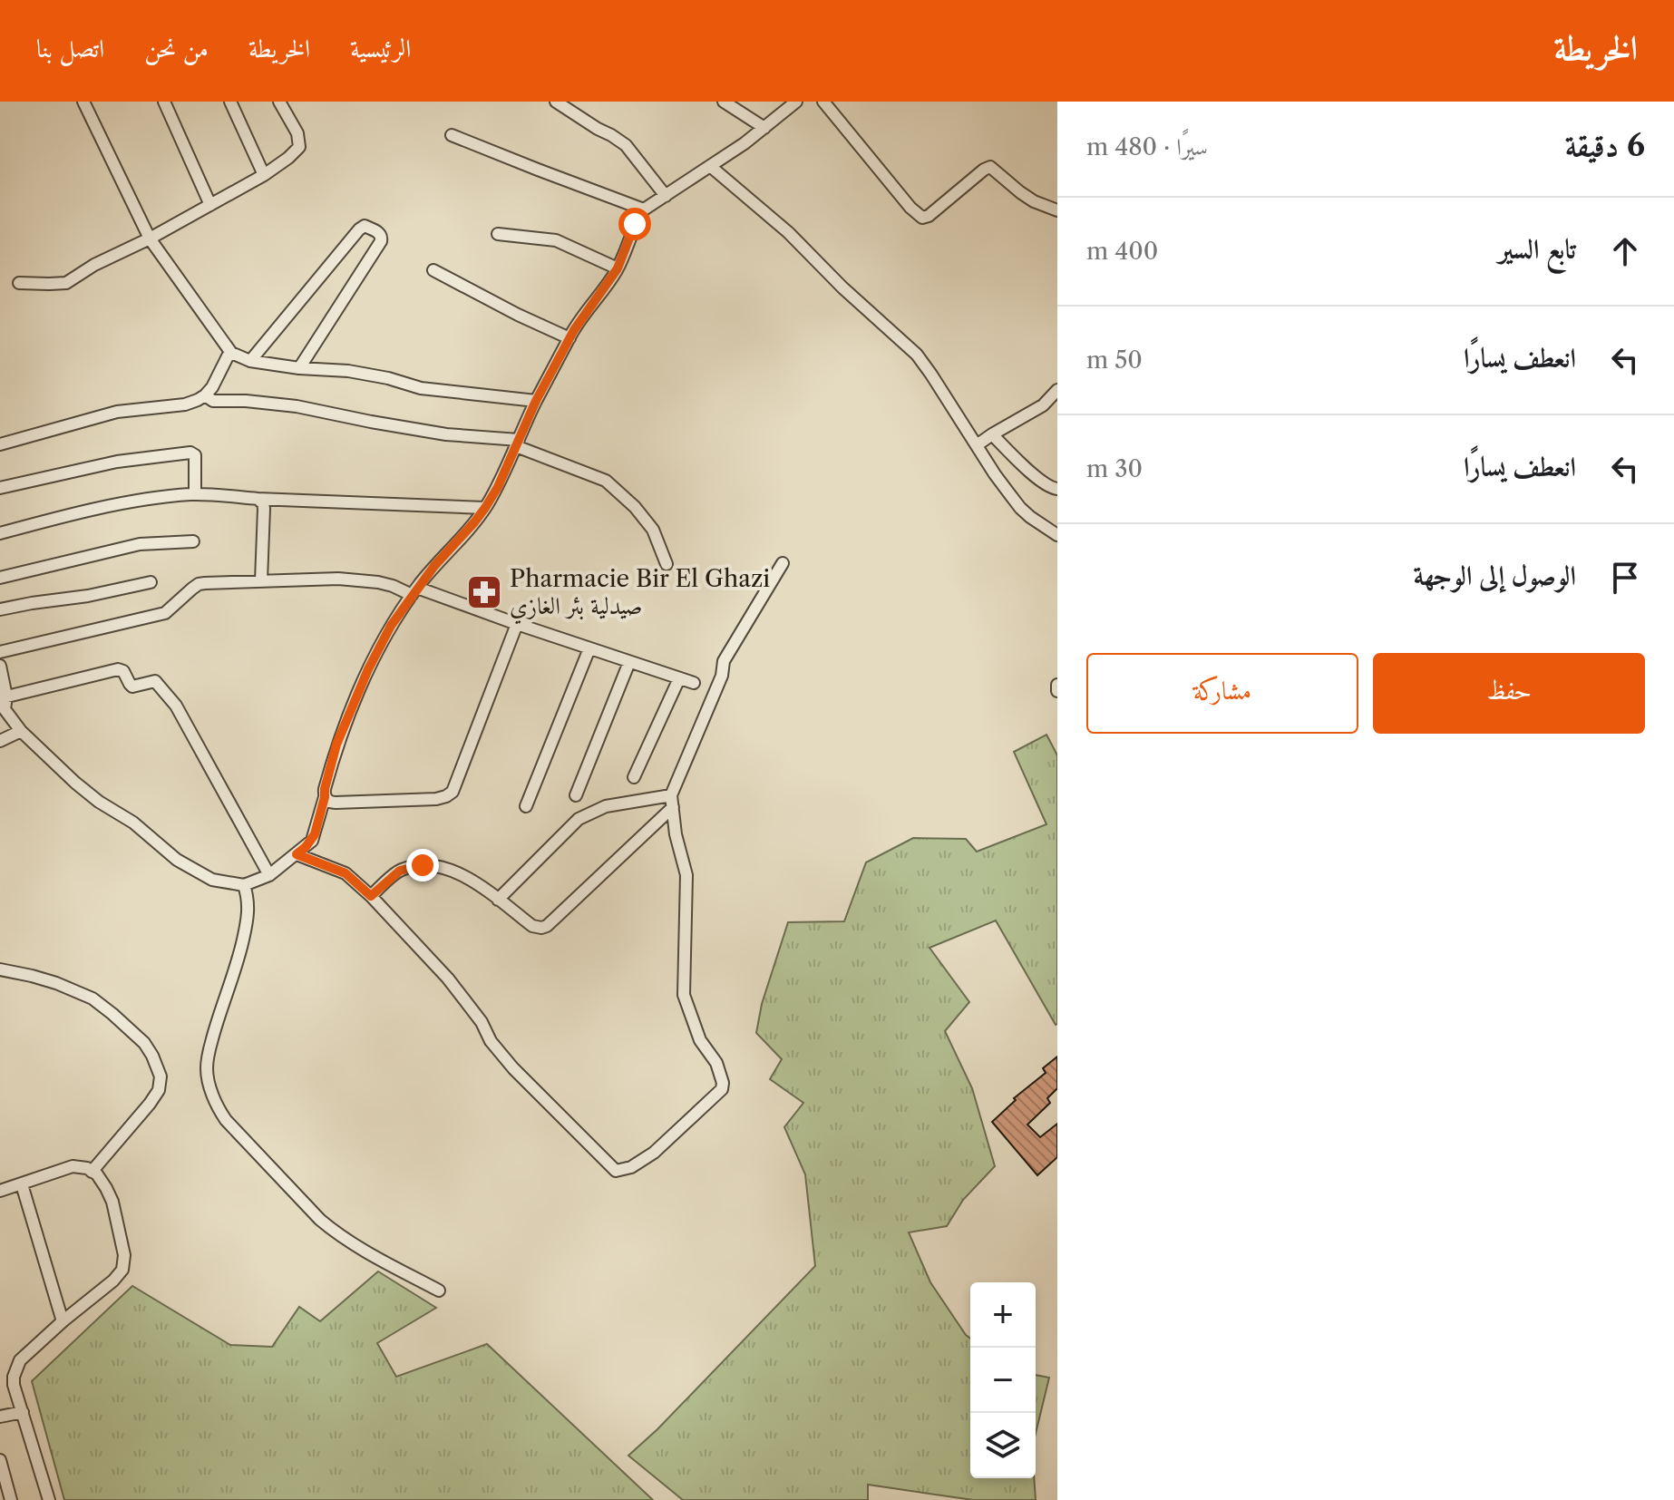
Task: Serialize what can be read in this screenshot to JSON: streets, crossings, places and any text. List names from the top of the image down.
{
  "places": {
    "pharmacy": ["Pharmacie Bir El Ghazi صيدلية بئر الغازي"]
  },
  "page": {
    "header": "الخريطة",
    "nav": [
      "الرئيسية",
      "الخريطة",
      "من نحن",
      "اتصل بنا"
    ],
    "heading": ["6 دقيقة", "سيرًا · 480 m"],
    "list": [
      ["تابع السير", "400 m"],
      ["انعطف يسارًا", "50 m"],
      ["انعطف يسارًا", "30 m"],
      "الوصول إلى الوجهة"
    ],
    "buttons": ["حفظ", "مشاركة"],
    "map_buttons": ["+", "−"]
  }
}
